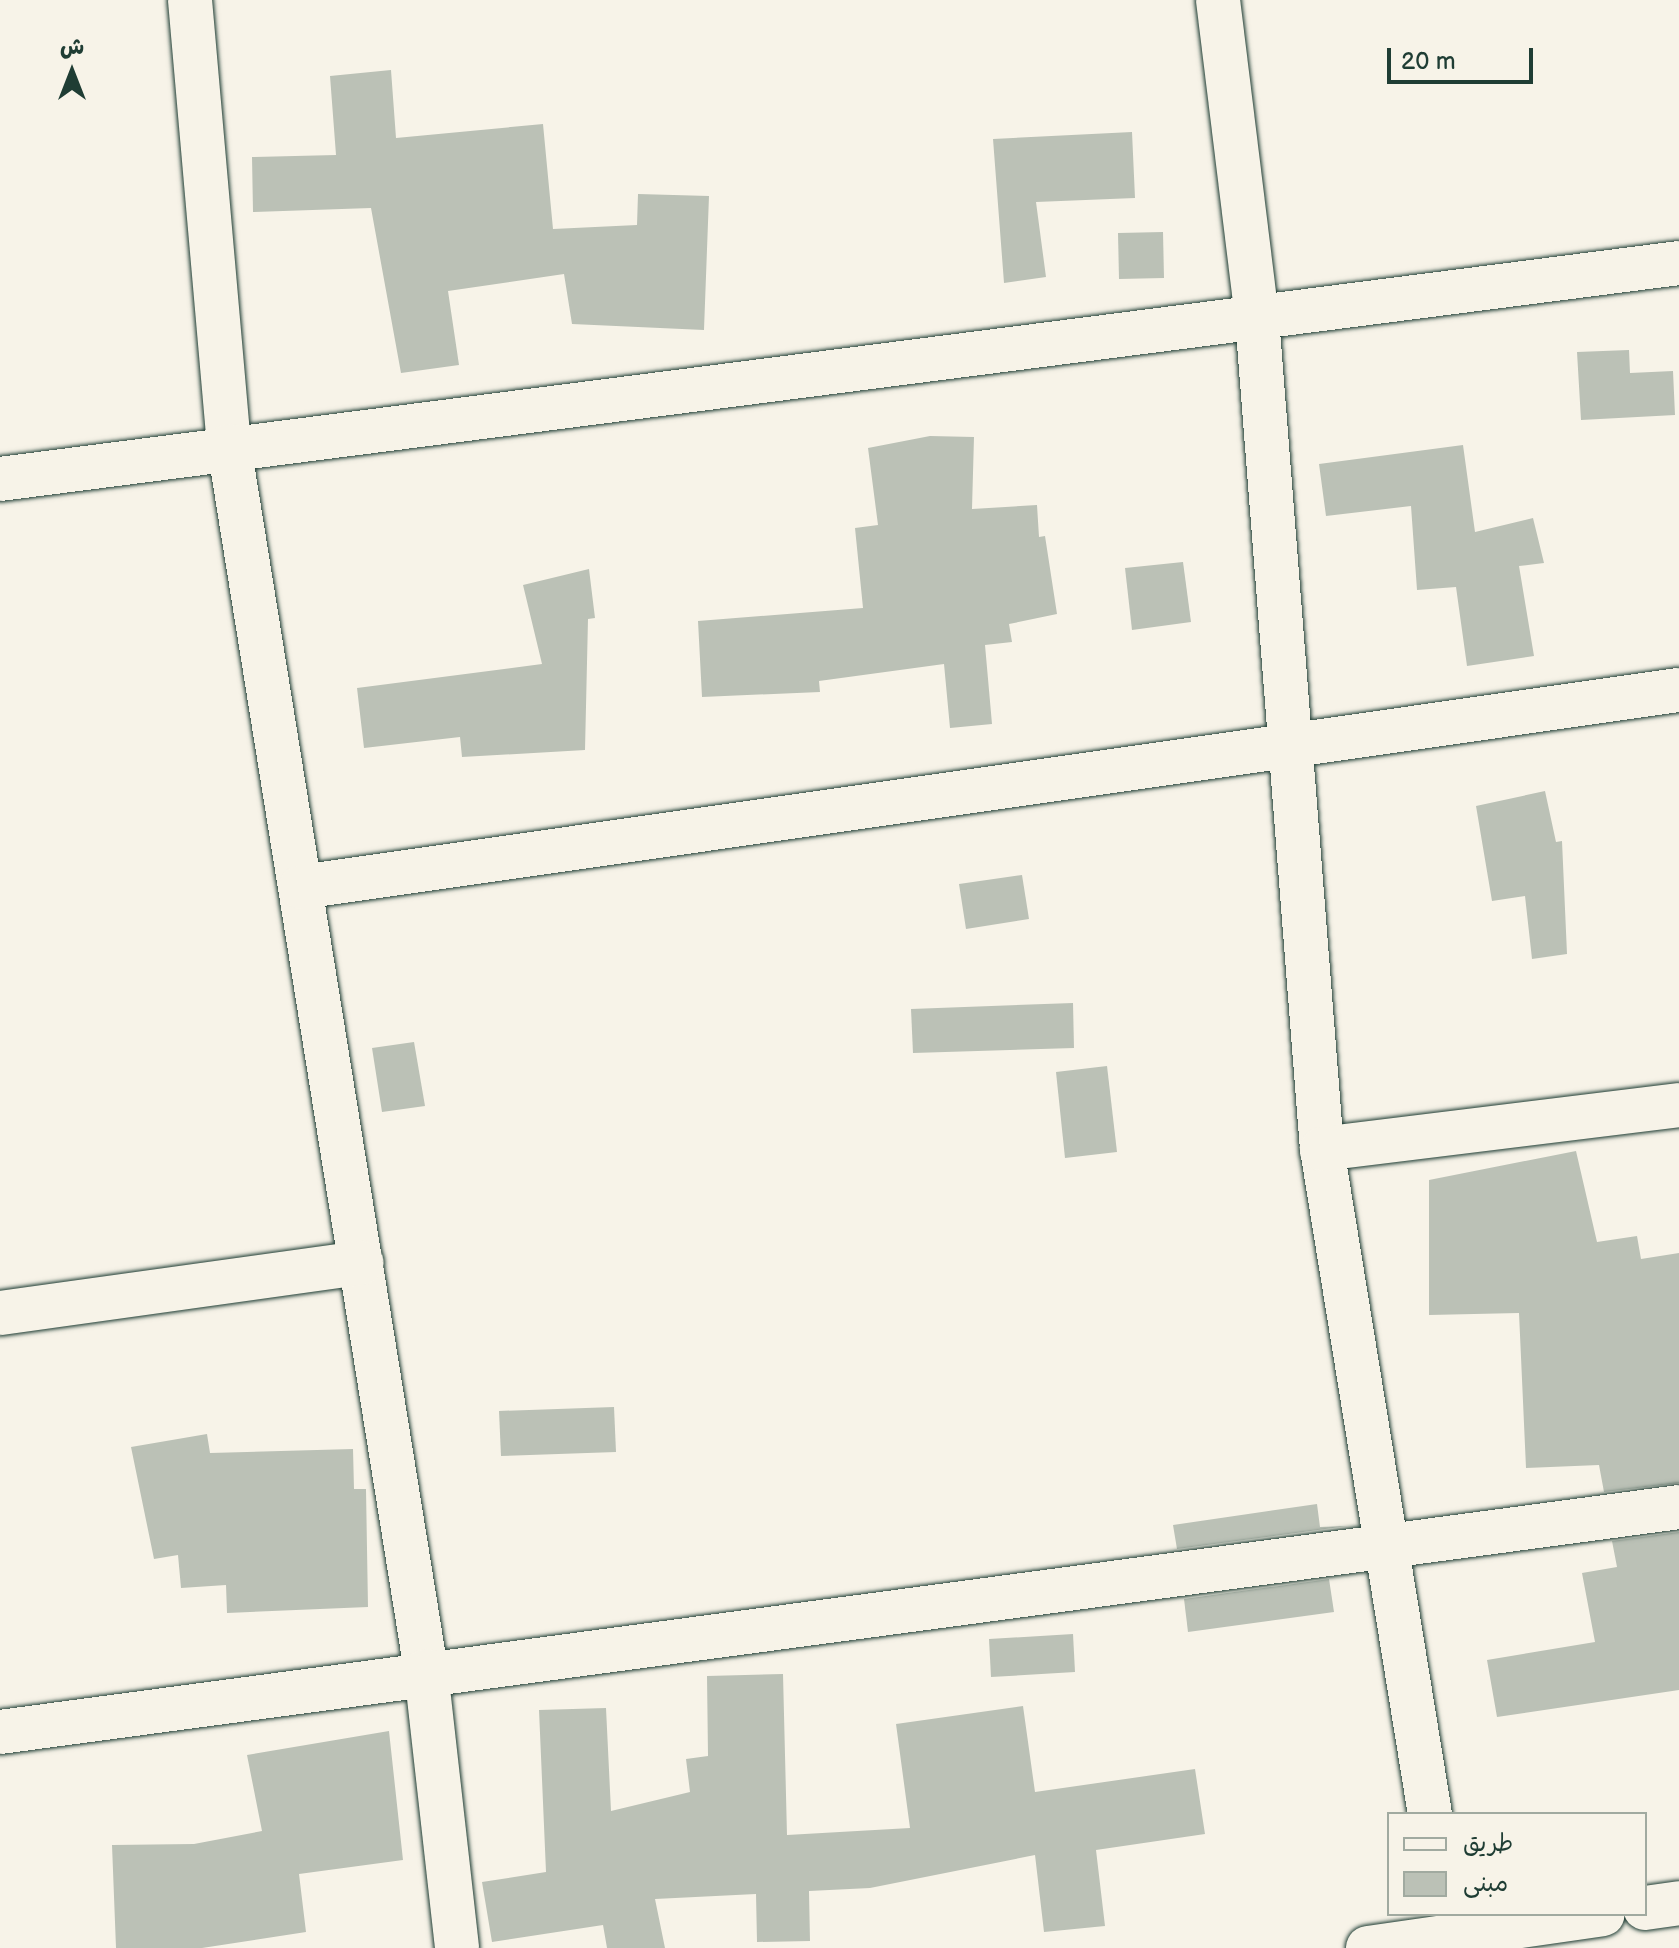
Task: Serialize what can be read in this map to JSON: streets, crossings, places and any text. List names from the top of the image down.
{
  "legend": ["طريق", "مبنى"],
  "scale_bar": "20 m",
  "north": "top"
}
